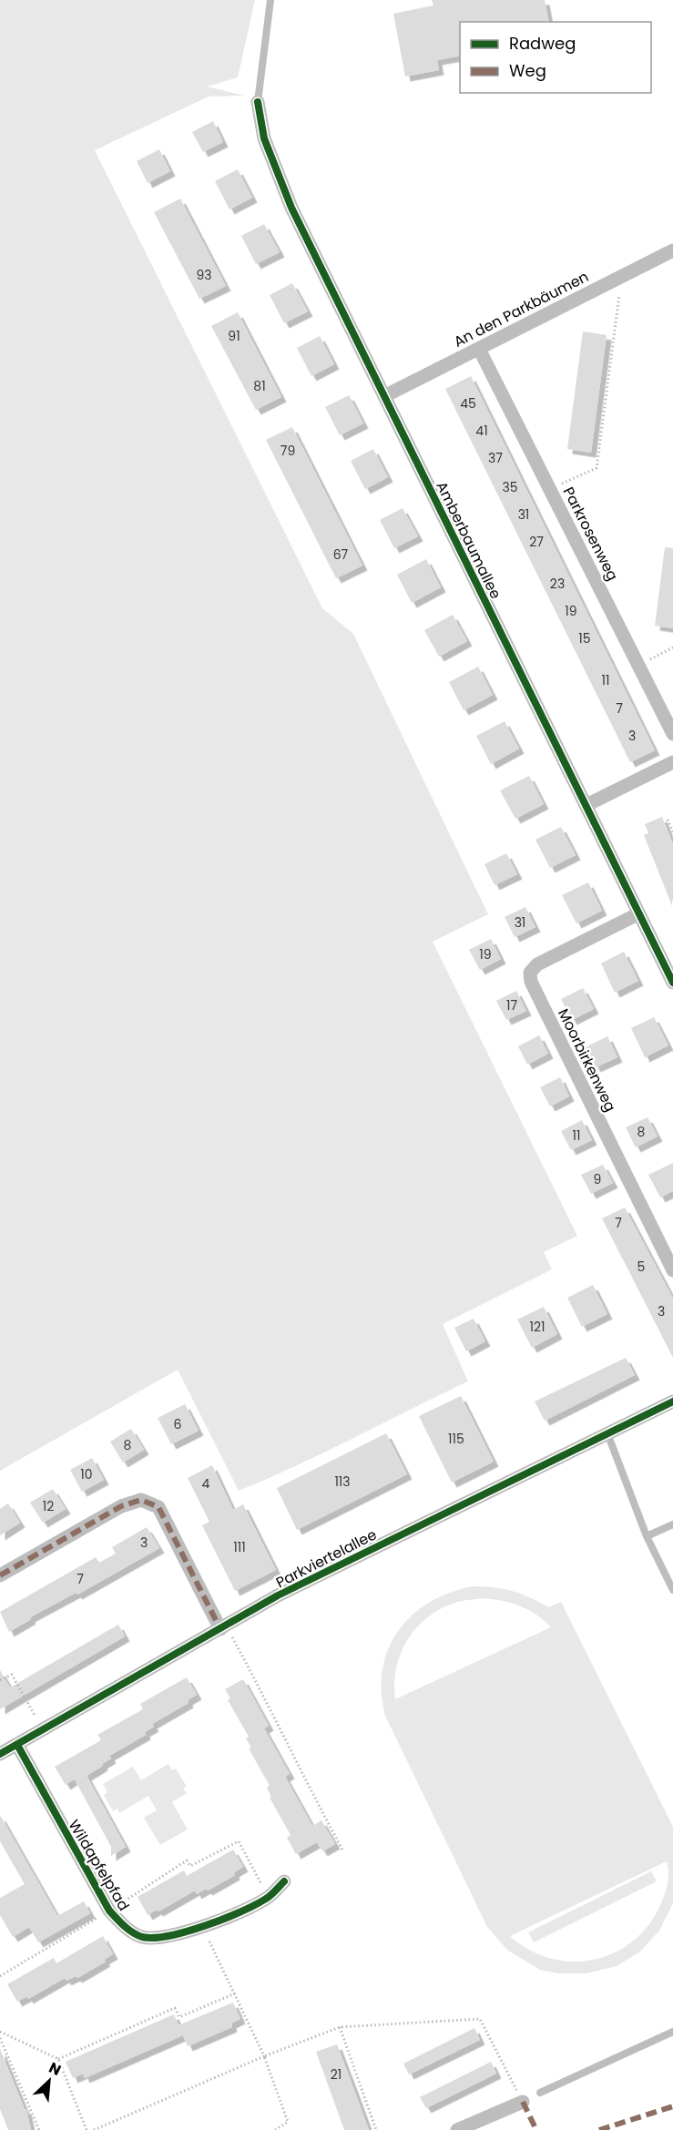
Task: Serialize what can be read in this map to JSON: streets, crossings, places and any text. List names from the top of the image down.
{
  "streets": {
    "street": [
      "An den Parkbäumen",
      "Parkrosenweg",
      "Amberbaumallee",
      "Moorbirkenweg",
      "Parkviertelallee",
      "Wildapfelpfad"
    ]
  },
  "crossings": [
    ["An den Parkbäumen", "Parkrosenweg"],
    ["An den Parkbäumen", "Amberbaumallee"],
    ["Amberbaumallee", "Moorbirkenweg"],
    ["Parkviertelallee", "Wildapfelpfad"]
  ],
  "house_numbers": [
    "93",
    "91",
    "81",
    "45",
    "41",
    "79",
    "37",
    "35",
    "31",
    "27",
    "67",
    "23",
    "19",
    "15",
    "11",
    "7",
    "3",
    "31",
    "19",
    "17",
    "8",
    "11",
    "9",
    "7",
    "5",
    "3",
    "121",
    "6",
    "115",
    "8",
    "10",
    "113",
    "4",
    "12",
    "3",
    "111",
    "7",
    "21"
  ],
  "legend": ["Radweg", "Weg"],
  "north": "top right"
}
